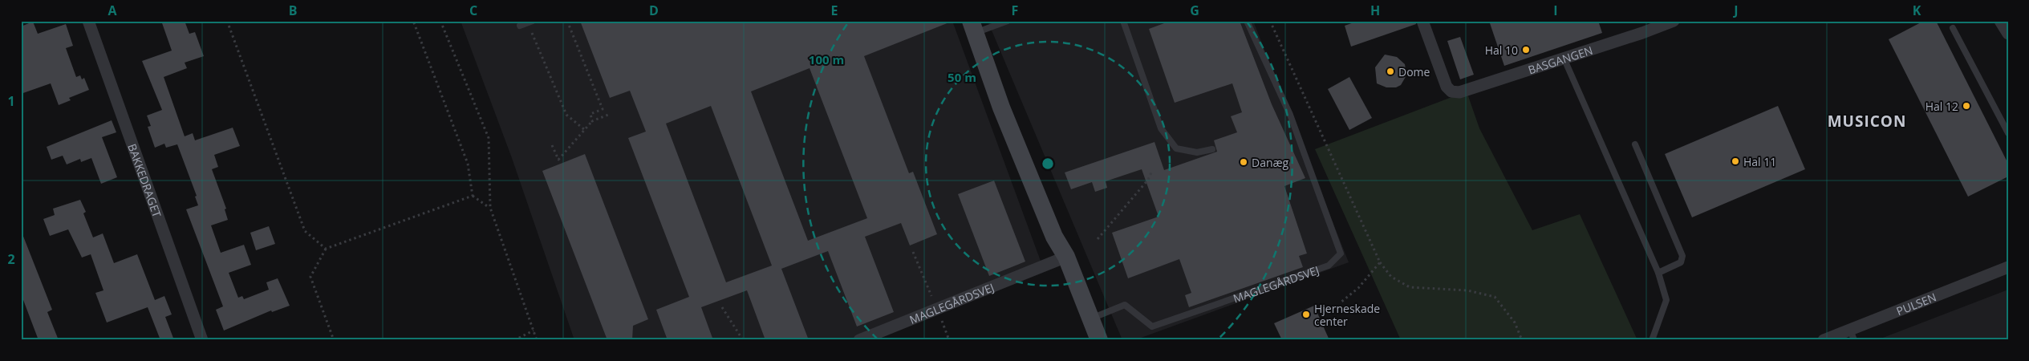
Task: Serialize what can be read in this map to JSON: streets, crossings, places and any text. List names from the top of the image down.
{
  "streets": {
    "street": [
      "BASGANGEN",
      "BAKKEDRAGET",
      "MAGLEGÅRDSVEJ",
      "PULSEN"
    ]
  },
  "districts": ["MUSICON"],
  "places": [
    "Hal 10",
    "Dome",
    "Hal 12",
    "Hal 11",
    "Danæg",
    "Hjerneskade center"
  ],
  "grid": {
    "columns": [
      "A",
      "B",
      "C",
      "D",
      "E",
      "F",
      "G",
      "H",
      "I",
      "J",
      "K"
    ],
    "rows": ["1", "2"]
  },
  "rings": ["100 m", "50 m"]
}
